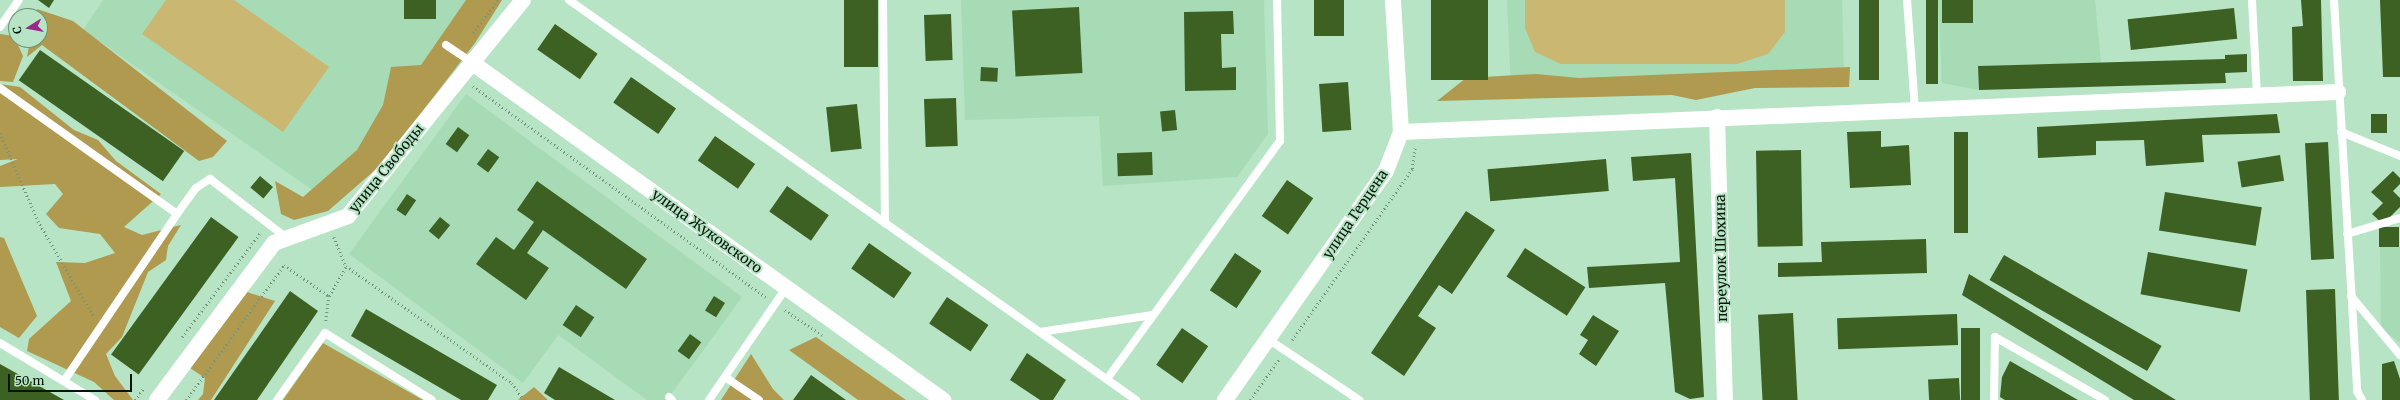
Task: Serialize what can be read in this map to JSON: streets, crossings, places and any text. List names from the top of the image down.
{
  "streets": {
    "street": [
      "улица Свободы",
      "улица Герцена",
      "улица Жуковского",
      "переулок Шохина"
    ]
  },
  "crossings": [
    ["улица Свободы", "улица Жуковского"]
  ],
  "scale_bar": "50 m",
  "north": "left"
}
